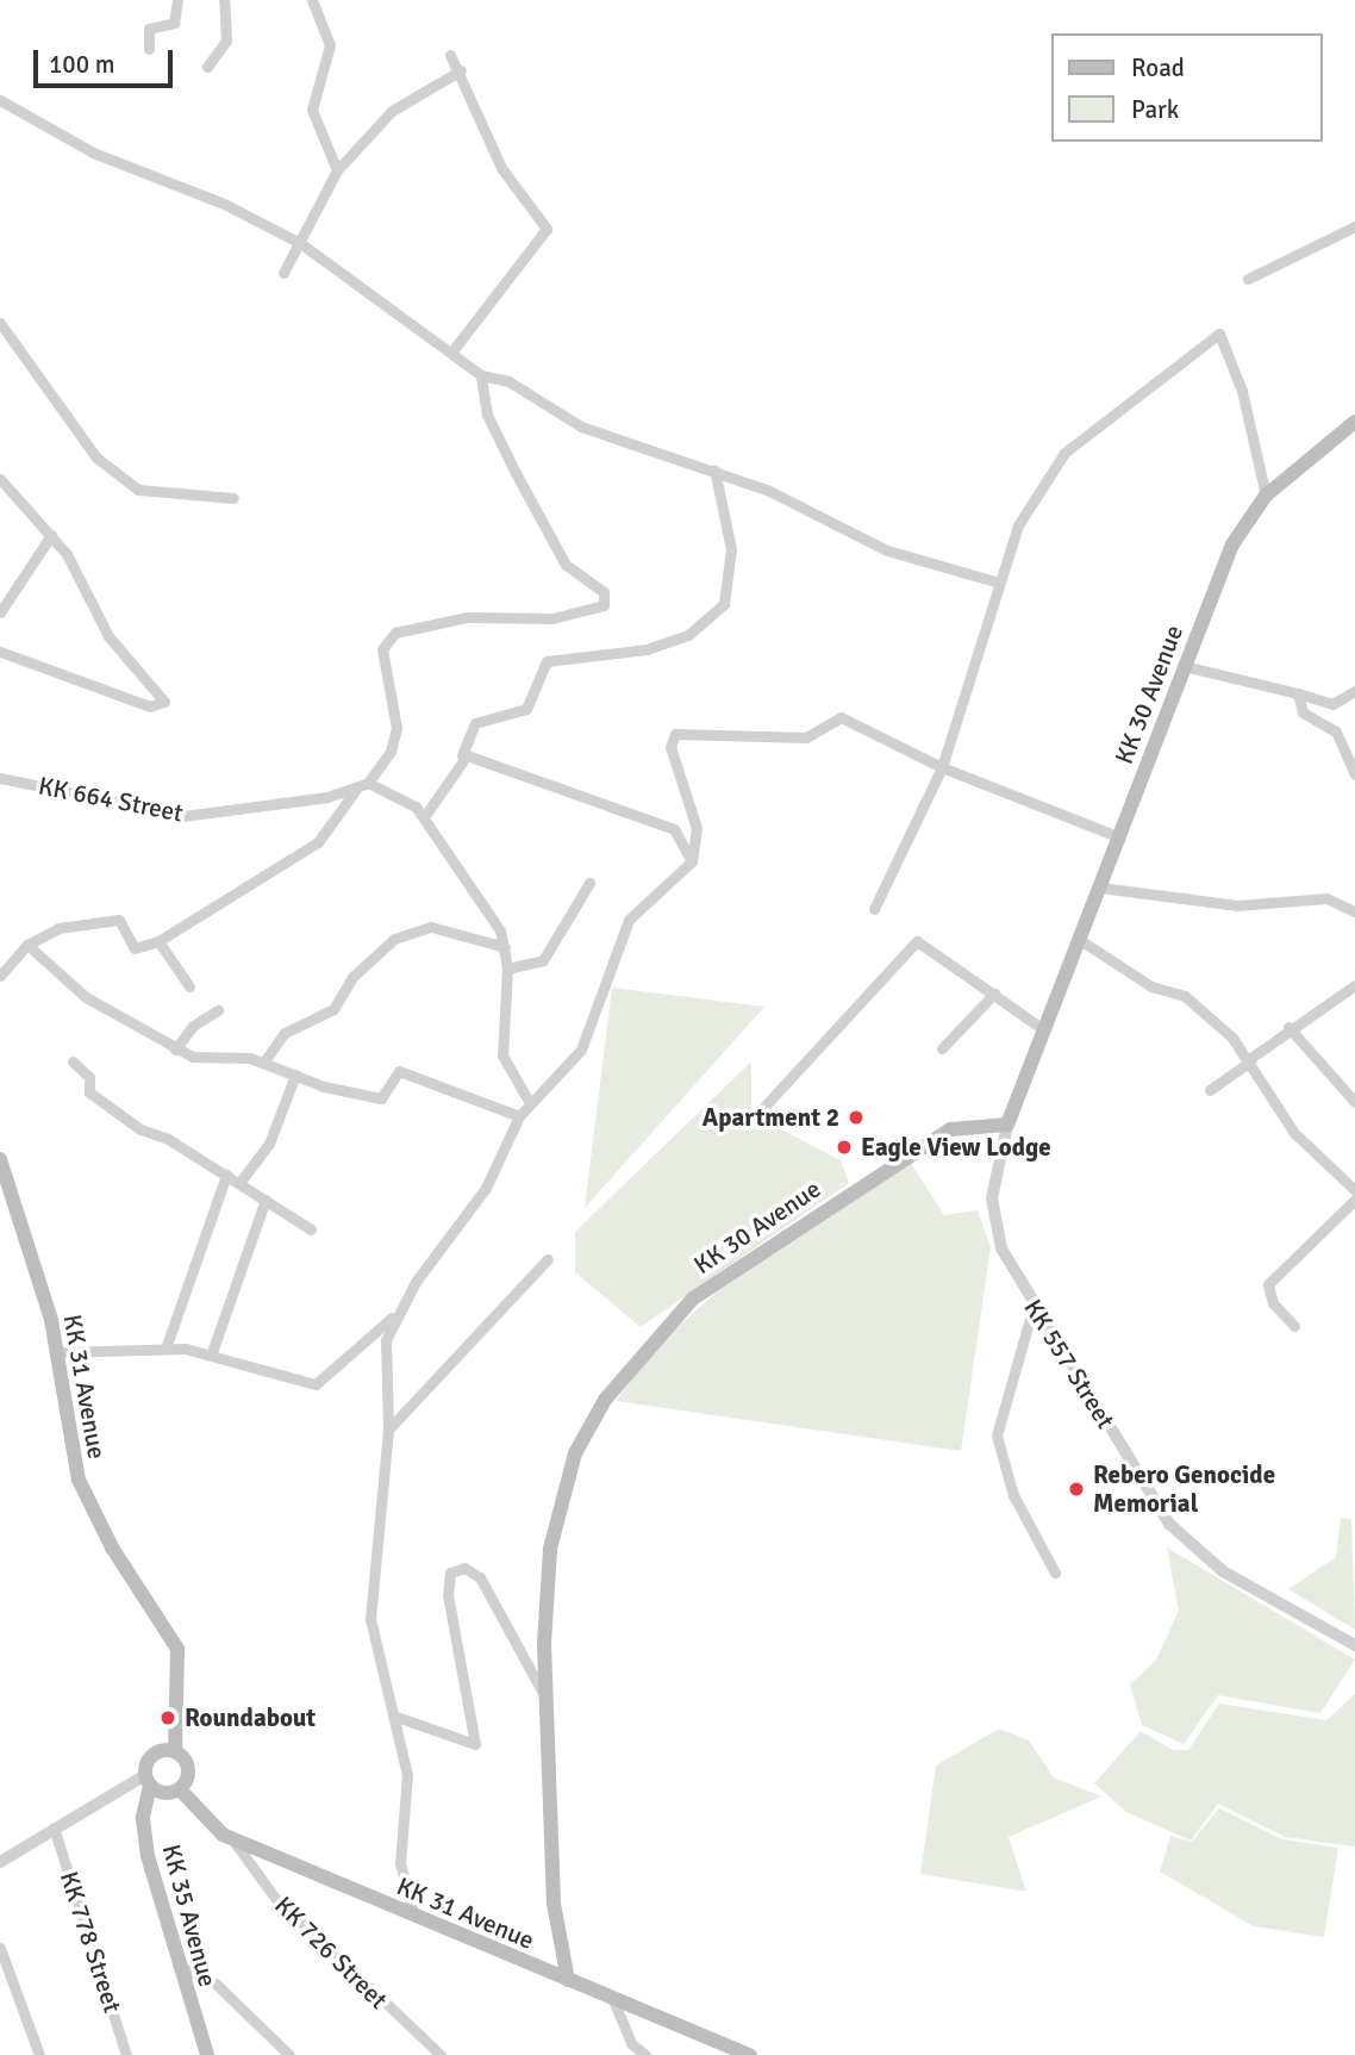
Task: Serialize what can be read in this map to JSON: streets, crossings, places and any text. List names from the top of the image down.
{
  "streets": {
    "main road": ["KK 30 Avenue", "KK 31 Avenue", "KK 35 Avenue"],
    "street": [
      "KK 664 Street",
      "KK 557 Street",
      "KK 778 Street",
      "KK 726 Street"
    ]
  },
  "crossings": [
    ["KK 30 Avenue", "KK 557 Street"],
    ["KK 30 Avenue", "KK 31 Avenue"],
    ["KK 31 Avenue", "KK 35 Avenue"],
    ["KK 31 Avenue", "KK 726 Street"]
  ],
  "places": [
    "Apartment 2",
    "Eagle View Lodge",
    "Rebero Genocide Memorial",
    "Roundabout"
  ],
  "legend": ["Road", "Park"],
  "scale_bar": "100 m"
}
